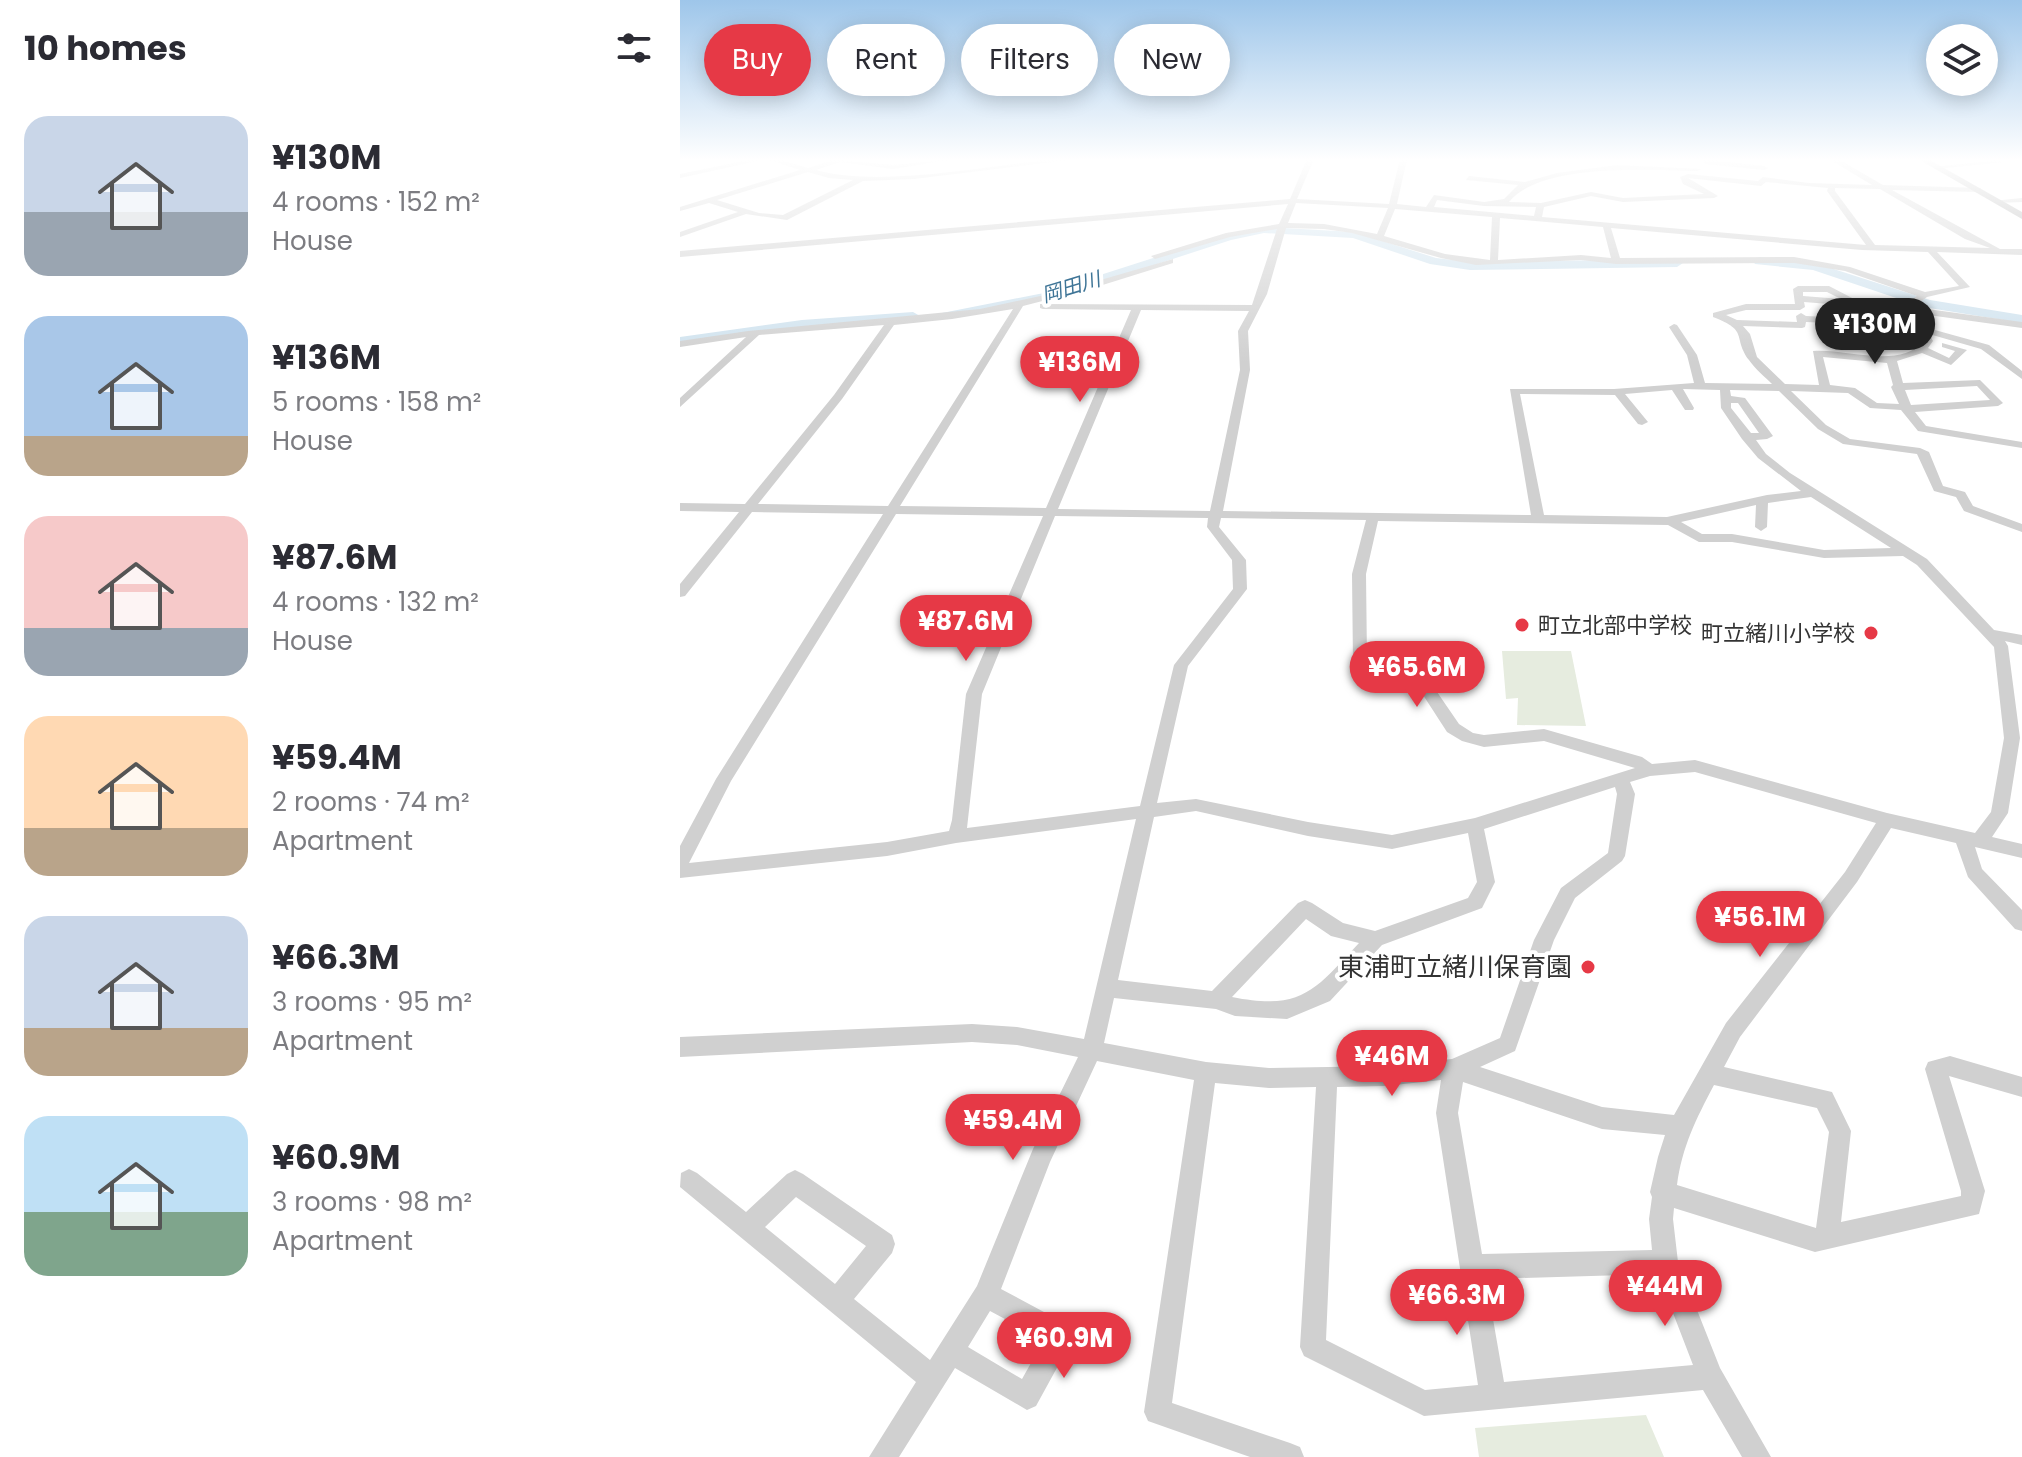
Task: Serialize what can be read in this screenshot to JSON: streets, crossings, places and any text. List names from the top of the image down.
{
  "water": ["岡田川"],
  "places": ["町立北部中学校", "町立緒川小学校", "東浦町立緒川保育園"],
  "page": {
    "heading": "10 homes",
    "chip": [
      "Buy",
      "Rent",
      "Filters",
      "New"
    ],
    "list": [
      {
        "name": "¥130M",
        "note": "4 rooms · 152 m² · House"
      },
      {
        "name": "¥136M",
        "note": "5 rooms · 158 m² · House"
      },
      {
        "name": "¥87.6M",
        "note": "4 rooms · 132 m² · House"
      },
      {
        "name": "¥59.4M",
        "note": "2 rooms · 74 m² · Apartment"
      },
      {
        "name": "¥66.3M",
        "note": "3 rooms · 95 m² · Apartment"
      },
      {
        "name": "¥60.9M",
        "note": "3 rooms · 98 m² · Apartment"
      }
    ],
    "price": [
      "¥130M",
      "¥136M",
      "¥87.6M",
      "¥65.6M",
      "¥56.1M",
      "¥46M",
      "¥59.4M",
      "¥44M",
      "¥66.3M",
      "¥60.9M"
    ]
  }
}
